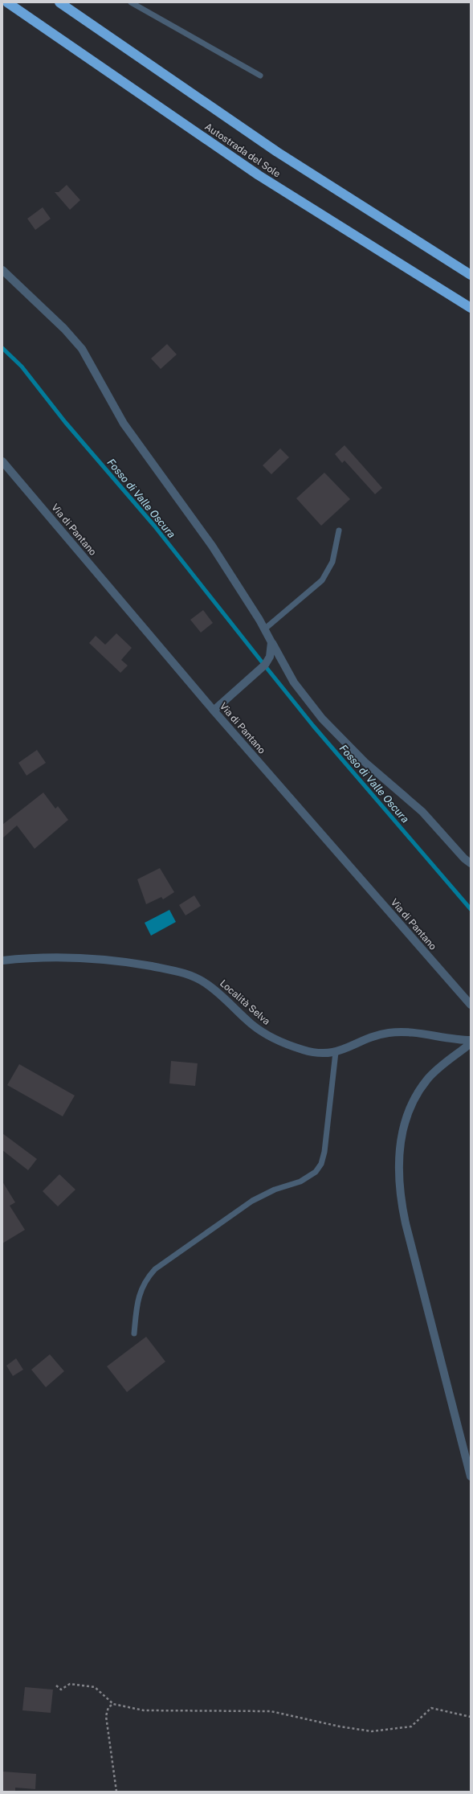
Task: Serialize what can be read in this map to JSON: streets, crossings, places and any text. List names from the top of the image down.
{
  "streets": {
    "highway": ["Autostrada del Sole"],
    "street": ["Via di Pantano", "Località Selva"]
  },
  "water": ["Fosso di Valle Oscura"]
}
